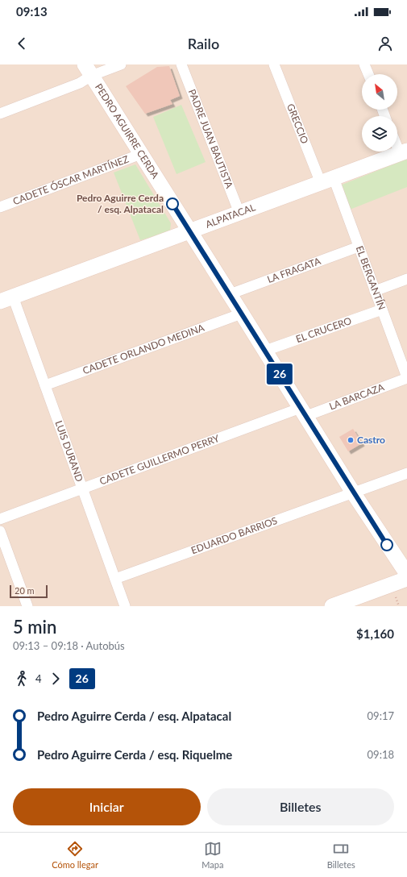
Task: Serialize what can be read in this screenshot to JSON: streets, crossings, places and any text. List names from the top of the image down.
{
  "streets": {
    "street": [
      "GRECCIO",
      "PEDRO AGUIRRE CERDA",
      "PADRE JUAN BAUTISTA",
      "CADETE ÓSCAR MARTÍNEZ",
      "ALPATACAL",
      "LA FRAGATA",
      "EL BERGANTÍN",
      "EL CRUCERO",
      "CADETE ORLANDO MEDINA",
      "LA BARCAZA",
      "LUIS DURAND",
      "CADETE GUILLERMO PERRY",
      "EDUARDO BARRIOS"
    ]
  },
  "crossings": [
    ["GRECCIO", "ALPATACAL"],
    ["GRECCIO", "EL BERGANTÍN"],
    ["PEDRO AGUIRRE CERDA", "CADETE ÓSCAR MARTÍNEZ"],
    ["PEDRO AGUIRRE CERDA", "ALPATACAL"],
    ["PEDRO AGUIRRE CERDA", "LA FRAGATA"],
    ["PEDRO AGUIRRE CERDA", "EL CRUCERO"],
    ["PEDRO AGUIRRE CERDA", "CADETE ORLANDO MEDINA"],
    ["PEDRO AGUIRRE CERDA", "LA BARCAZA"],
    ["PEDRO AGUIRRE CERDA", "CADETE GUILLERMO PERRY"],
    ["PEDRO AGUIRRE CERDA", "EDUARDO BARRIOS"],
    ["PADRE JUAN BAUTISTA", "ALPATACAL"],
    ["ALPATACAL", "EL BERGANTÍN"],
    ["ALPATACAL", "LUIS DURAND"],
    ["LA FRAGATA", "EL BERGANTÍN"],
    ["EL BERGANTÍN", "EL CRUCERO"],
    ["EL BERGANTÍN", "LA BARCAZA"],
    ["CADETE ORLANDO MEDINA", "LUIS DURAND"],
    ["LA BARCAZA", "CADETE GUILLERMO PERRY"],
    ["LUIS DURAND", "CADETE GUILLERMO PERRY"],
    ["LUIS DURAND", "EDUARDO BARRIOS"]
  ],
  "places": ["Pedro Aguirre Cerda / esq. Alpatacal", "Castro"],
  "lines": ["bus line 26"],
  "scale_bar": "20 m",
  "north": "top left",
  "page": {
    "status": "09:13",
    "header": "Railo",
    "on_map": "26",
    "scale": "20 m",
    "heading": ["5 min", "09:13 – 09:18 · Autobús", "$1,160"],
    "legs": ["4", "26"],
    "list": [
      {
        "name": "Pedro Aguirre Cerda / esq. Alpatacal",
        "value": "09:17"
      },
      {
        "name": "Pedro Aguirre Cerda / esq. Riquelme",
        "value": "09:18"
      }
    ],
    "buttons": ["Iniciar", "Billetes"],
    "tabs": ["Cómo llegar", "Mapa", "Billetes"]
  }
}
